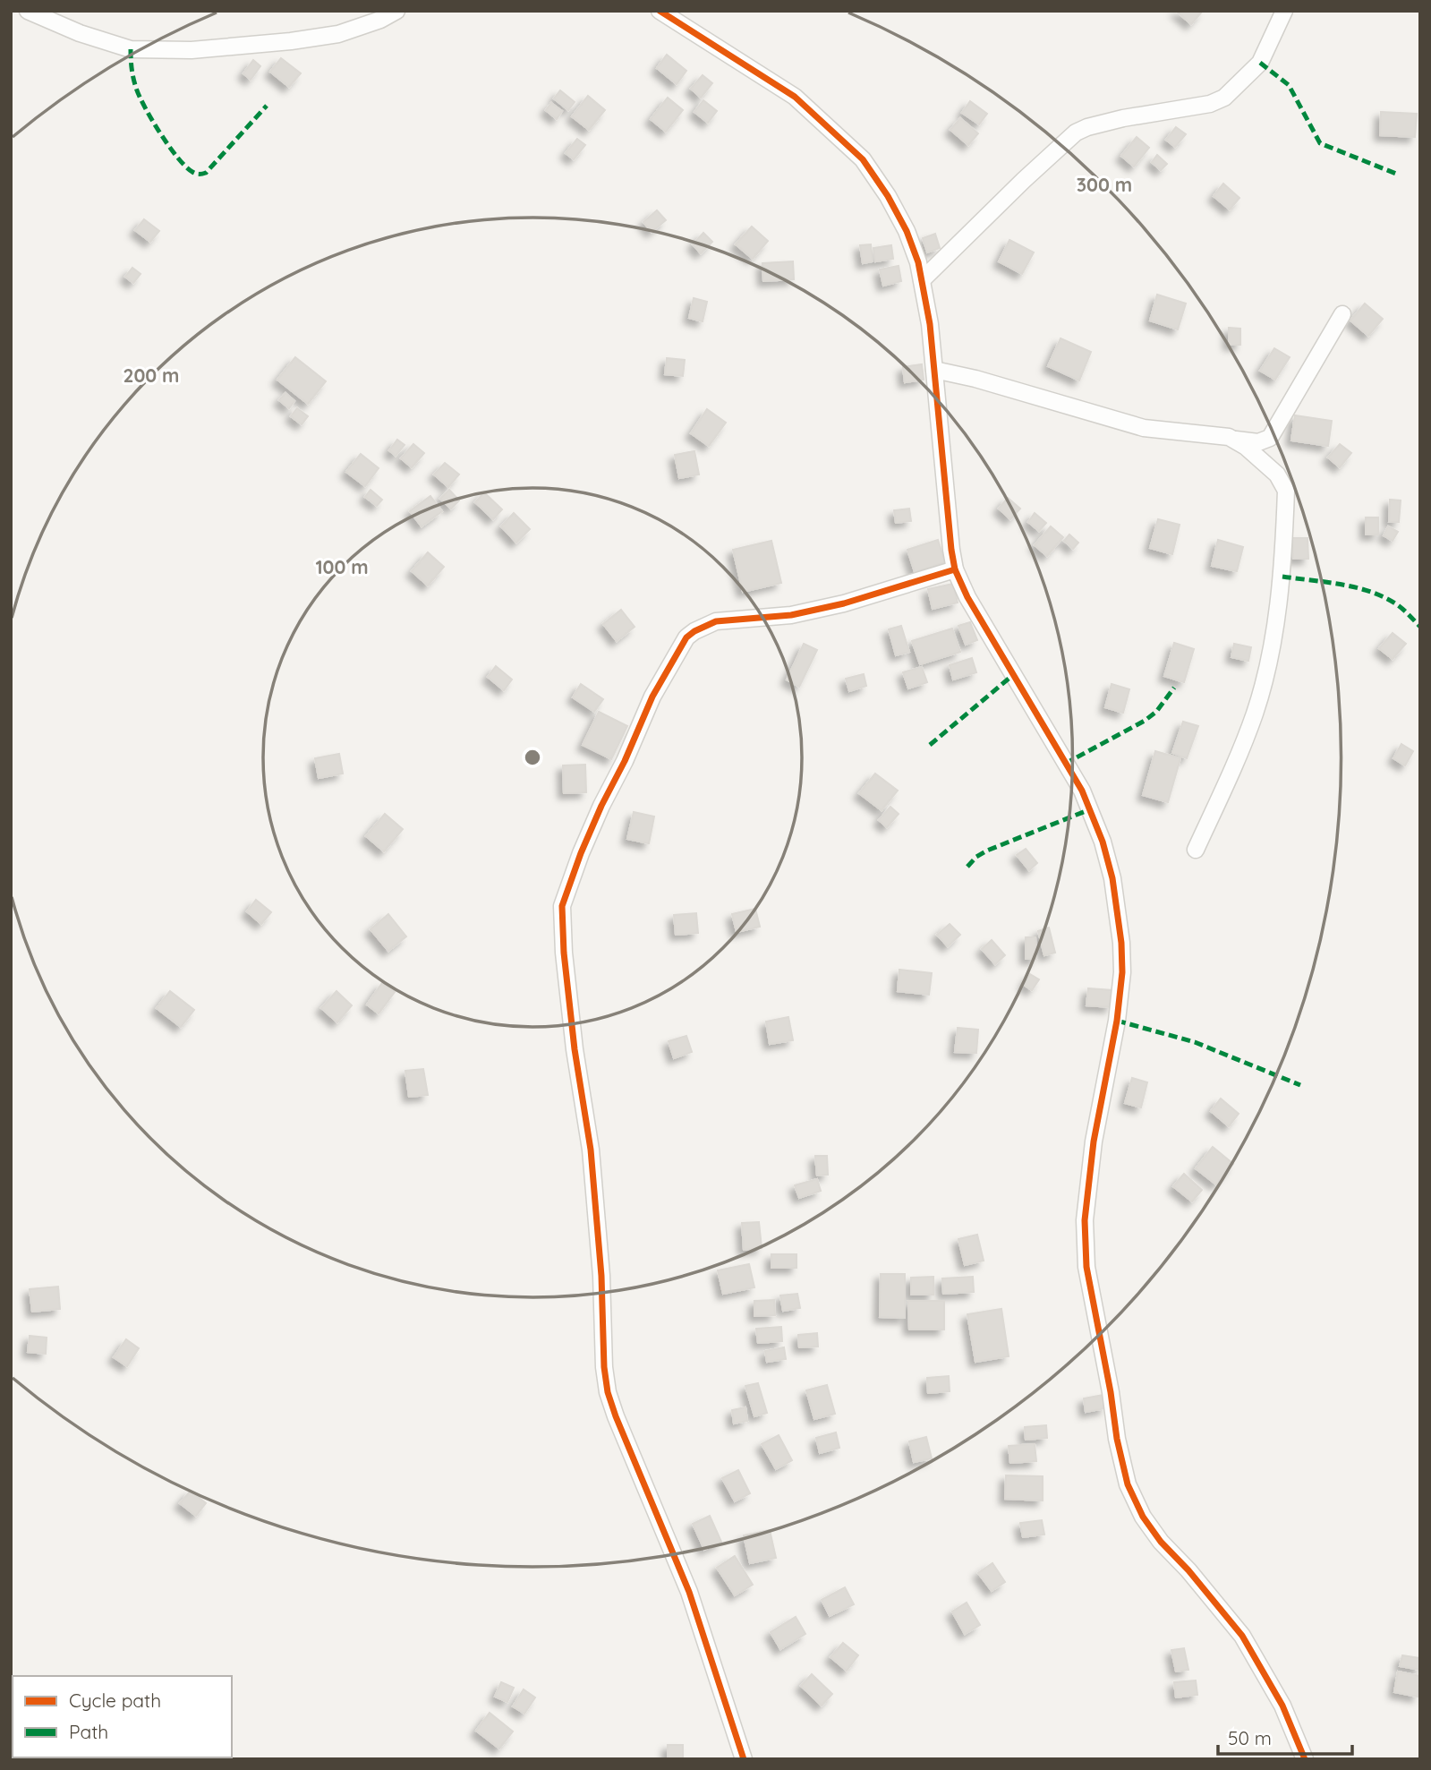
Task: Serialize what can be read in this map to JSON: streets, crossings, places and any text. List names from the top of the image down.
{
  "legend": ["Cycle path", "Path"],
  "scale_bar": "50 m",
  "rings": ["300 m", "200 m", "100 m"]
}
